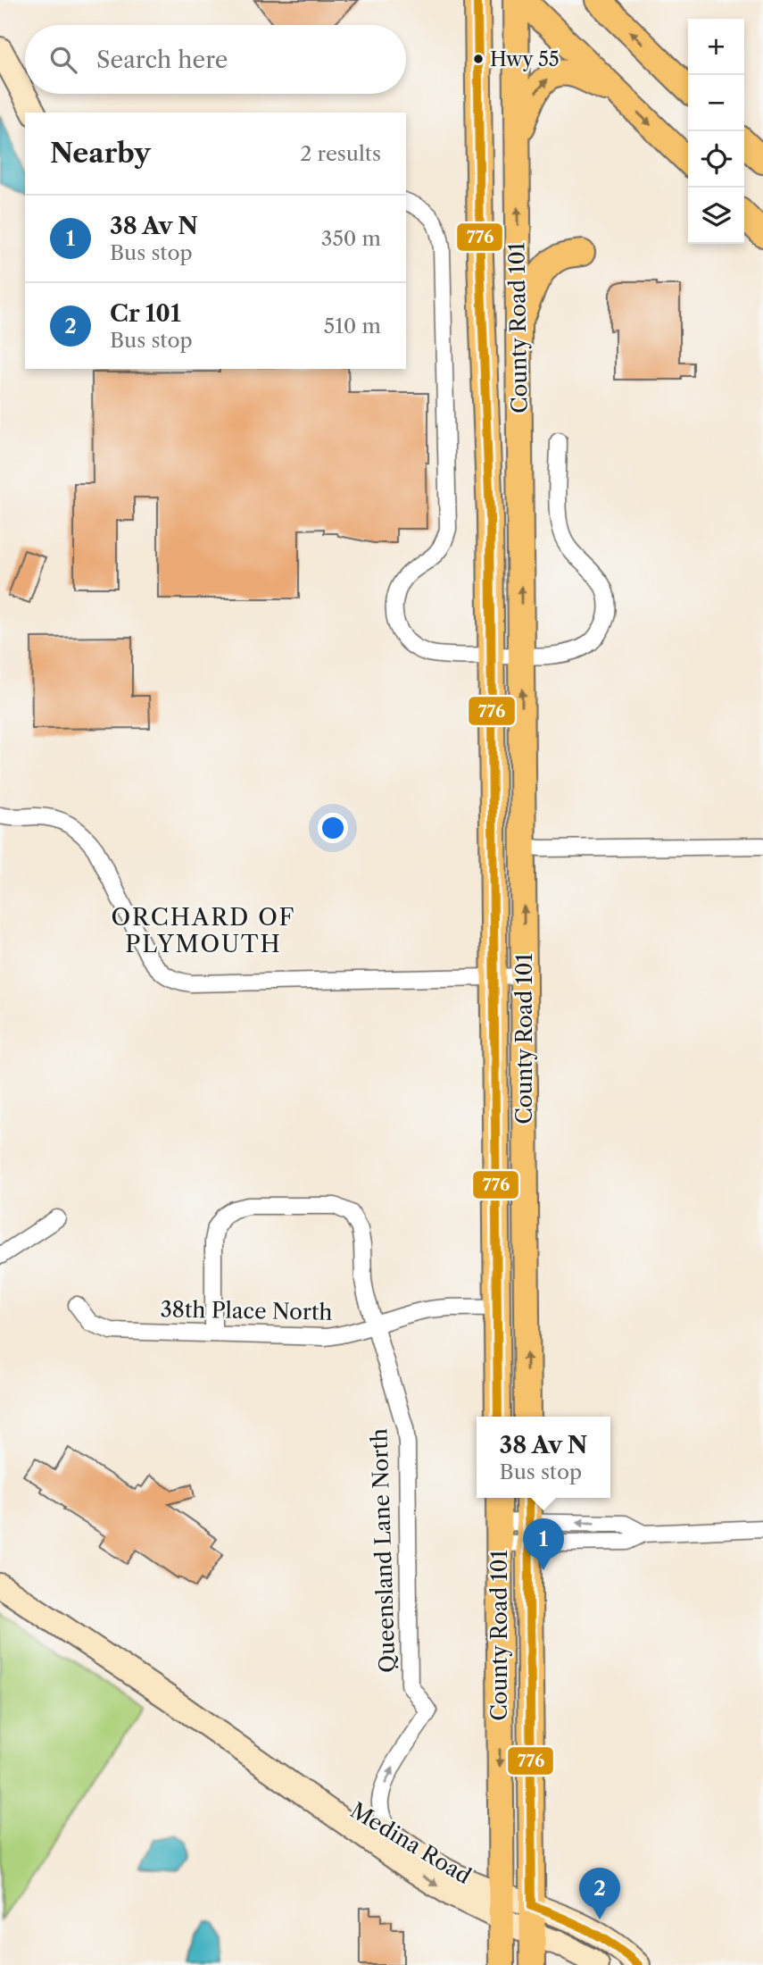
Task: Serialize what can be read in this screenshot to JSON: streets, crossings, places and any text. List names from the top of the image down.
{
  "streets": {
    "main road": ["County Road 101"],
    "street": ["38th Place North", "Queensland Lane North", "Medina Road"]
  },
  "crossings": [
    ["County Road 101", "38th Place North"],
    ["County Road 101", "Medina Road"],
    ["38th Place North", "Queensland Lane North"],
    ["Queensland Lane North", "Medina Road"]
  ],
  "one_way": ["Queensland Lane North"],
  "districts": ["ORCHARD OF PLYMOUTH"],
  "places": ["Hwy 55"],
  "lines": ["transit line 776"],
  "page": {
    "map_buttons": ["+", "−"],
    "search": "Search here",
    "heading": ["Nearby", "2 results"],
    "list": [
      {
        "mark": "1",
        "name": "38 Av N",
        "note": "Bus stop",
        "value": "350 m"
      },
      {
        "mark": "2",
        "name": "Cr 101",
        "note": "Bus stop",
        "value": "510 m"
      }
    ],
    "popup": ["38 Av N", "Bus stop"],
    "pins": ["1", "2"]
  }
}
